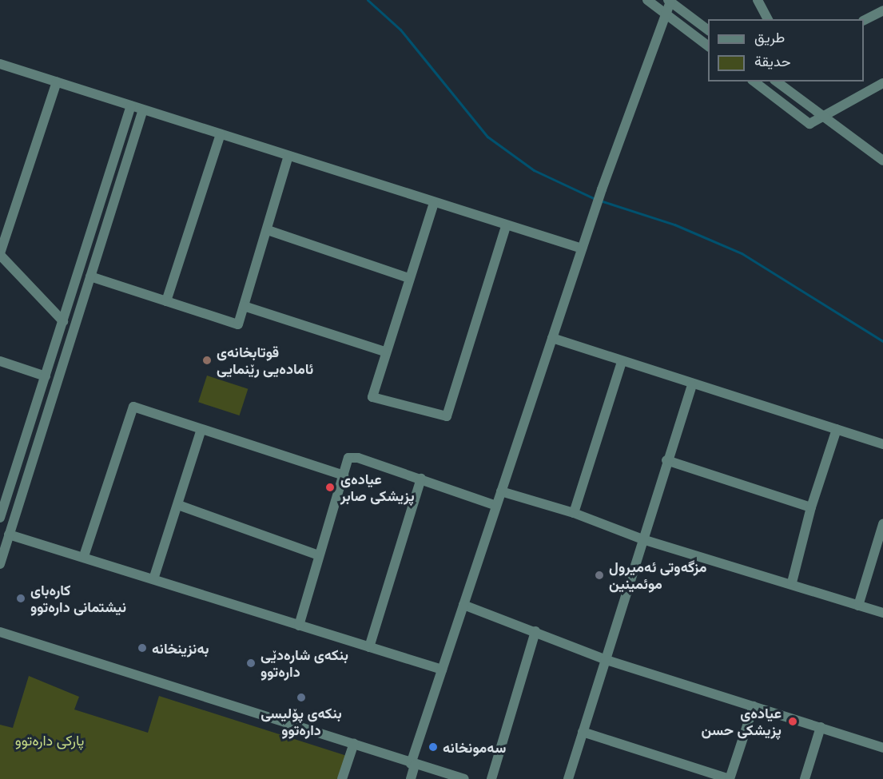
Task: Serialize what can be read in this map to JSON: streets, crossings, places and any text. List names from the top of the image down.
{
  "parks": ["پارکی دارەتوو"],
  "places": [
    "قوتابخانەی ئامادەیی رێنمایی",
    "عیادەی پزیشکی صابر",
    "مزگەوتی ئەمیرول موئمینین",
    "کارەبای نیشتمانی دارەتوو",
    "بەنزینخانە",
    "بنکەی شارەدێی دارەتوو",
    "بنکەی پۆلیسی دارەتوو",
    "عیادەی پزیشکی حسن",
    "سەمونخانە"
  ],
  "legend": ["طريق", "حديقة"]
}
